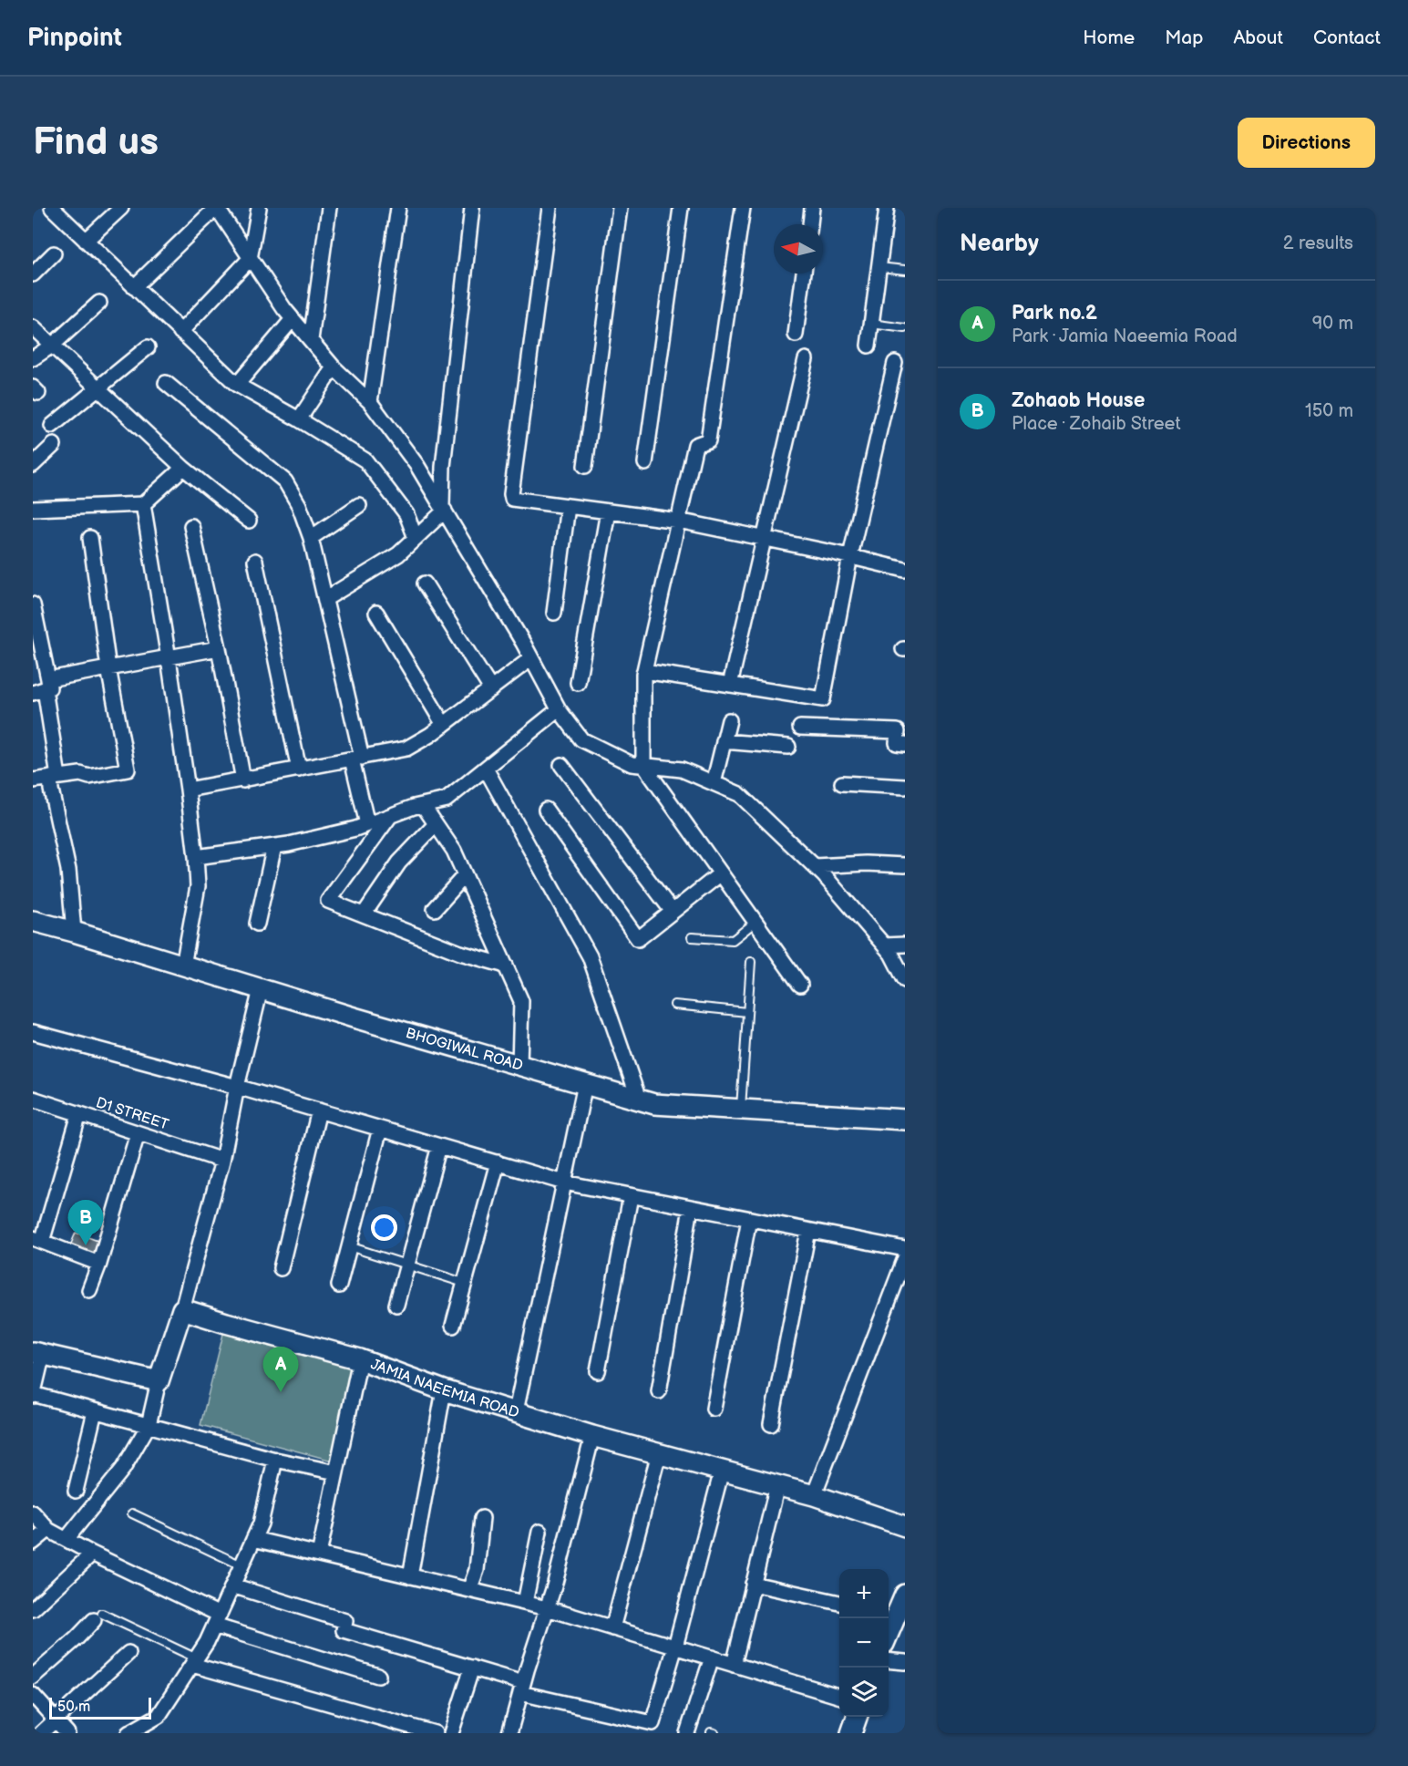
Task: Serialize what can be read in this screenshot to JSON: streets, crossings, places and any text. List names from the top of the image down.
{
  "streets": {
    "main road": ["BHOGIWAL ROAD", "JAMIA NAEEMIA ROAD"],
    "street": ["D1 STREET"]
  },
  "scale_bar": "50 m",
  "north": "left",
  "page": {
    "header": "Pinpoint",
    "nav": [
      "Home",
      "Map",
      "About",
      "Contact"
    ],
    "buttons": "Directions",
    "title": "Find us",
    "heading": ["Nearby", "2 results"],
    "list": [
      {
        "mark": "A",
        "name": "Park no.2",
        "note": "Park · Jamia Naeemia Road",
        "value": "90 m"
      },
      {
        "mark": "B",
        "name": "Zohaob House",
        "note": "Place · Zohaib Street",
        "value": "150 m"
      }
    ],
    "pins": ["B", "A"],
    "map_buttons": ["+", "−"],
    "scale": "50 m"
  }
}
